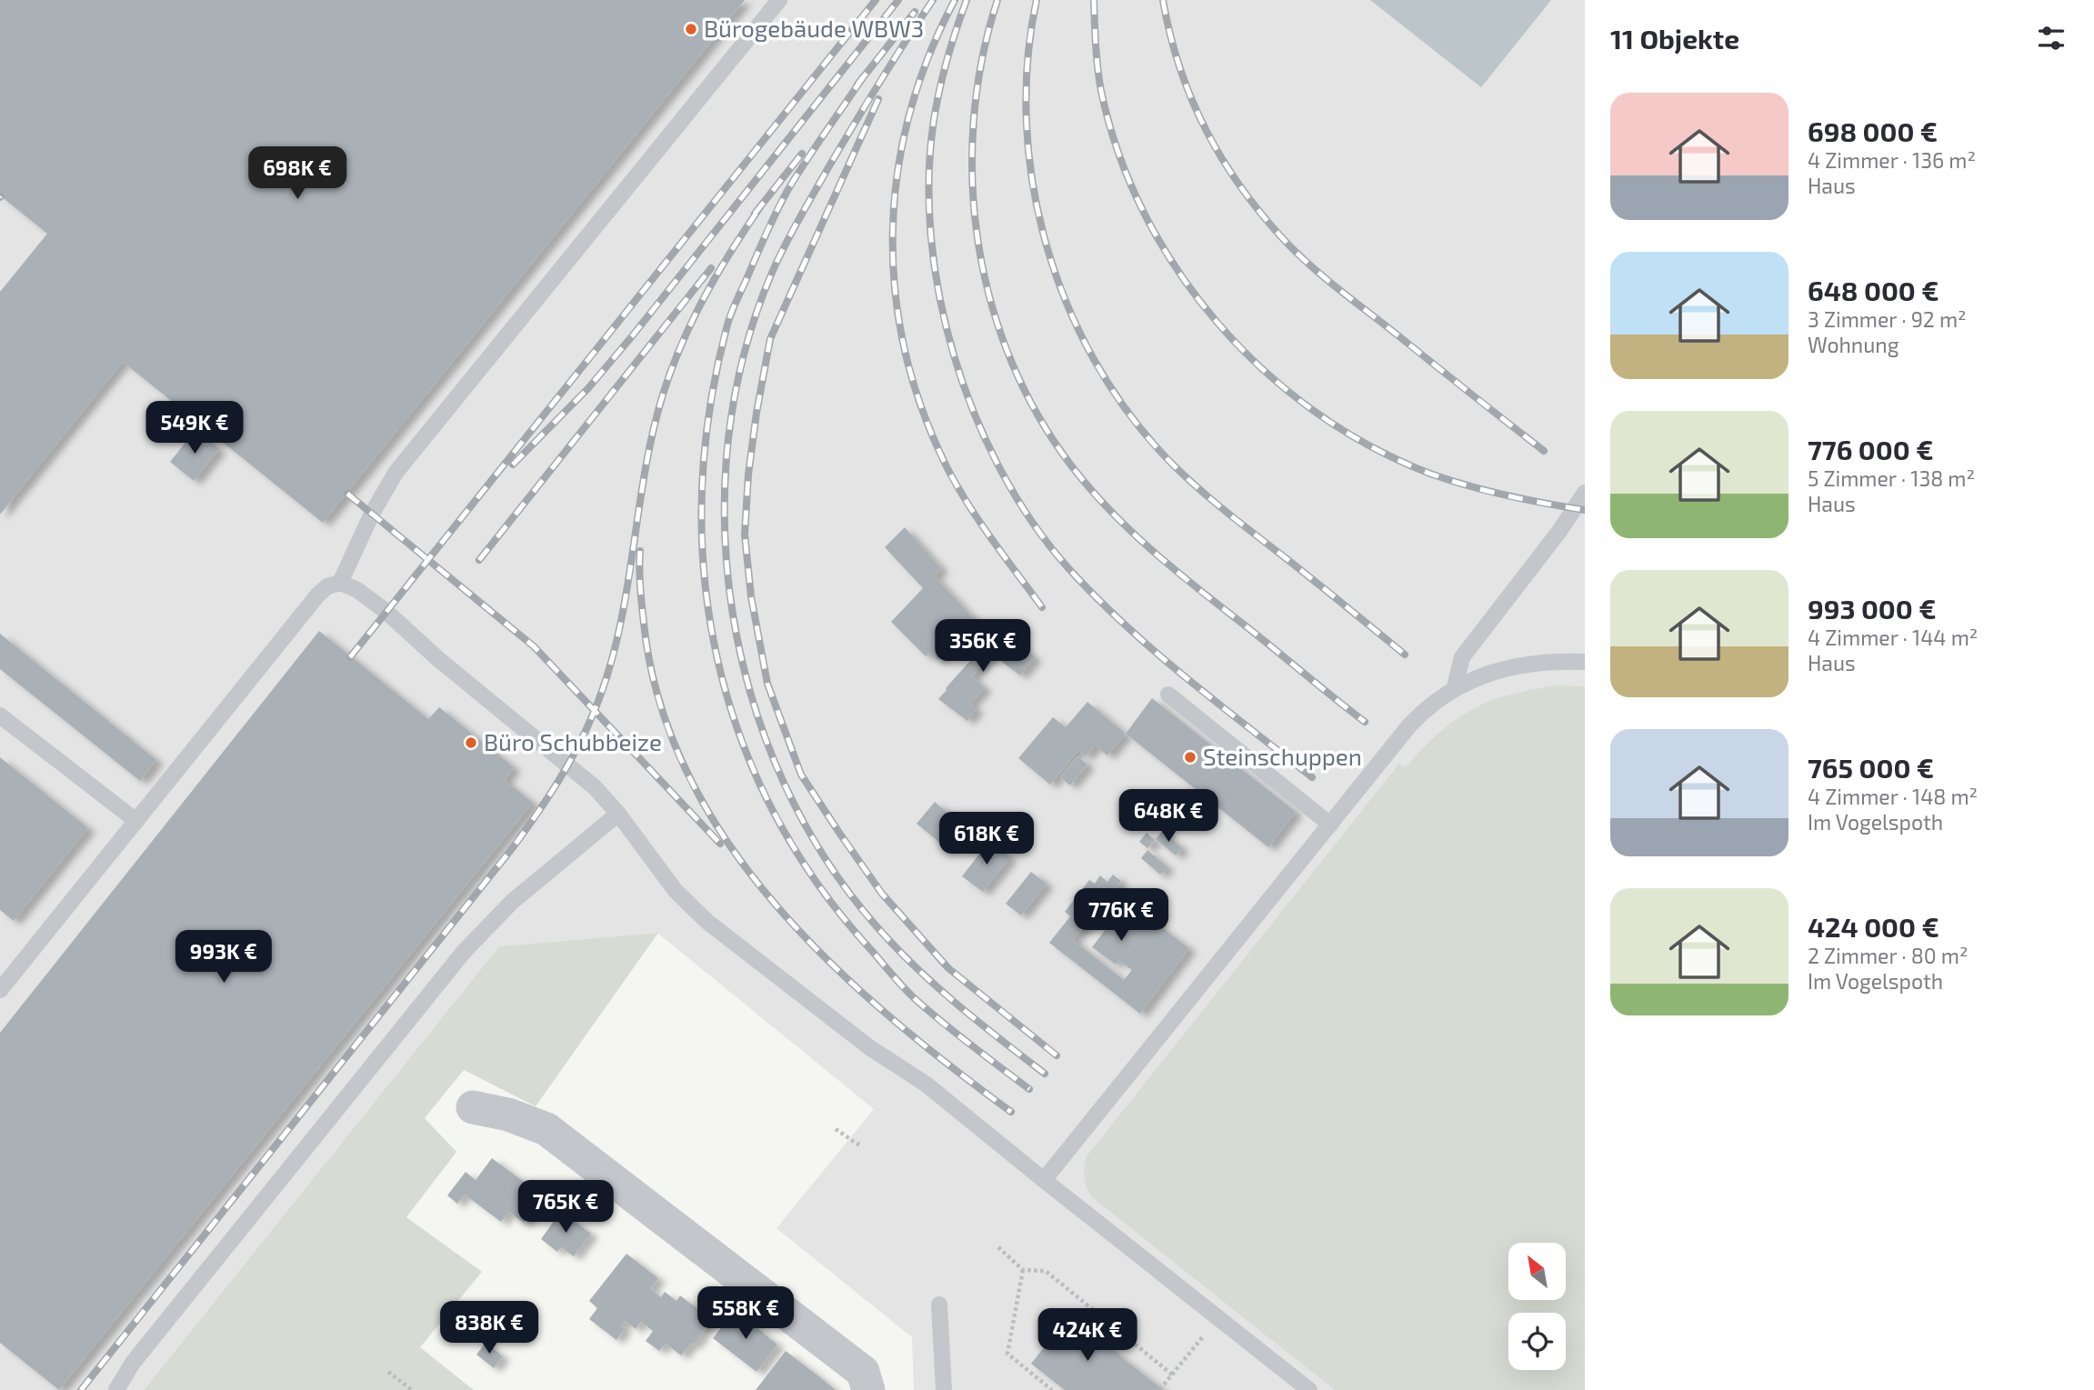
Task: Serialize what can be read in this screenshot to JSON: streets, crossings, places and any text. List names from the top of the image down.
{
  "places": ["Bürogebäude WBW3", "Büro Schubbeize", "Steinschuppen"],
  "north": "top left",
  "page": {
    "heading": "11 Objekte",
    "list": [
      {
        "name": "698 000 €",
        "note": "4 Zimmer · 136 m² · Haus"
      },
      {
        "name": "648 000 €",
        "note": "3 Zimmer · 92 m² · Wohnung"
      },
      {
        "name": "776 000 €",
        "note": "5 Zimmer · 138 m² · Haus"
      },
      {
        "name": "993 000 €",
        "note": "4 Zimmer · 144 m² · Haus"
      },
      {
        "name": "765 000 €",
        "note": "4 Zimmer · 148 m² · Im Vogelspoth"
      },
      {
        "name": "424 000 €",
        "note": "2 Zimmer · 80 m² · Im Vogelspoth"
      }
    ],
    "price": [
      "698K €",
      "549K €",
      "356K €",
      "648K €",
      "618K €",
      "776K €",
      "993K €",
      "765K €",
      "558K €",
      "838K €",
      "424K €"
    ]
  }
}
